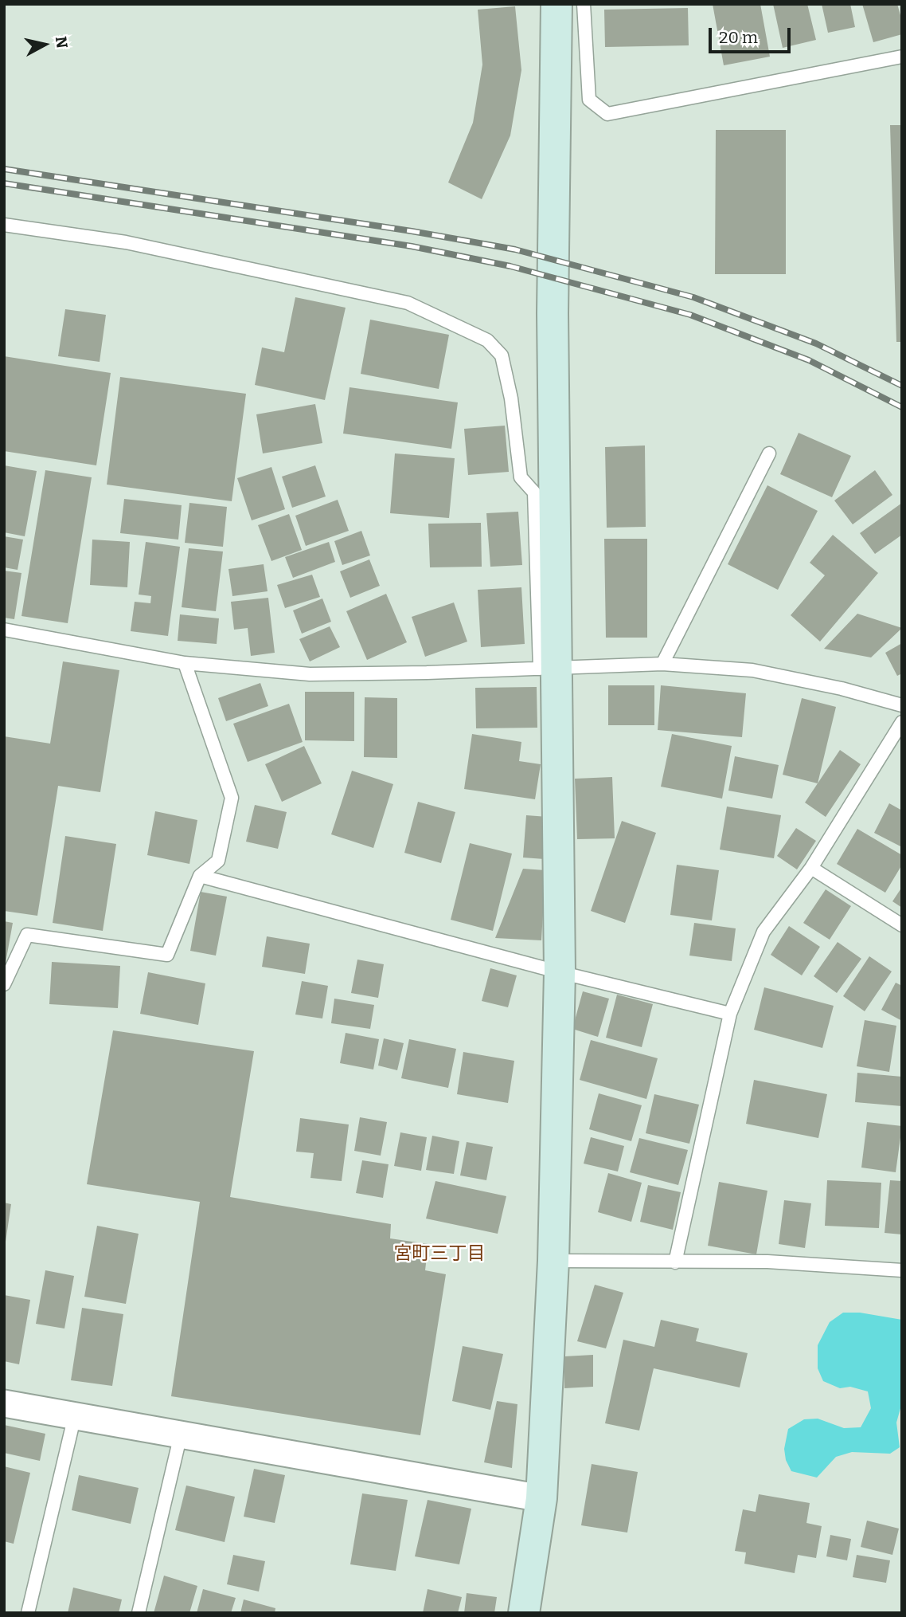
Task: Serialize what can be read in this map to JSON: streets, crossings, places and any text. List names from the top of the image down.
{
  "districts": ["宮町三丁目"],
  "scale_bar": "20 m",
  "north": "right"
}
